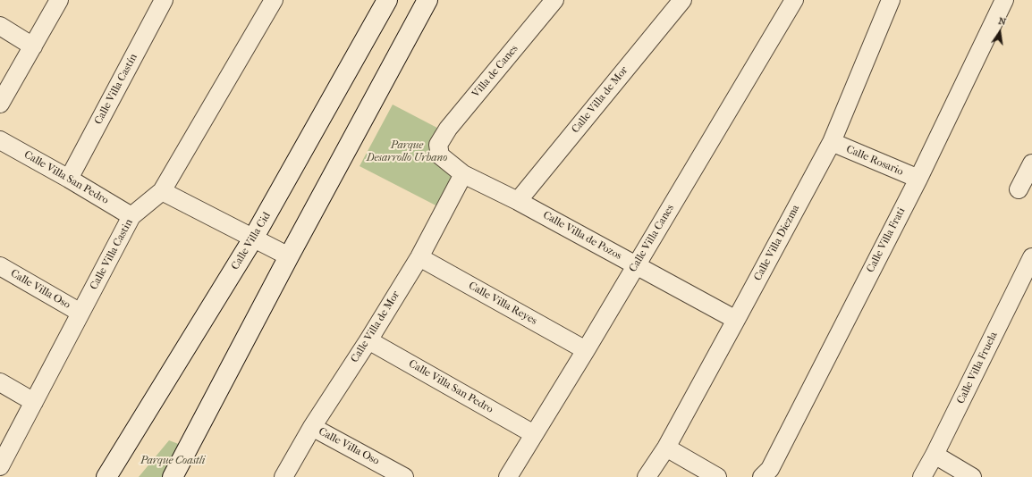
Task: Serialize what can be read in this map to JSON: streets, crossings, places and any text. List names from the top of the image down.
{
  "streets": {
    "street": [
      "Villa de Canes",
      "Calle Villa Castín",
      "Calle Villa de Mor",
      "Calle Rosario",
      "Calle Villa San Pedro",
      "Calle Villa de Pozos",
      "Calle Villa Canes",
      "Calle Villa Frati",
      "Calle Villa Cid",
      "Calle Villa Diezma",
      "Calle Villa Castin",
      "Calle Villa Oso",
      "Calle Villa Reyes",
      "Calle Villa Fruela"
    ]
  },
  "crossings": [
    ["Villa de Canes", "Calle Villa de Pozos"],
    ["Calle Villa Castín", "Calle Villa San Pedro"],
    ["Calle Villa de Mor", "Calle Villa San Pedro"],
    ["Calle Villa de Mor", "Calle Villa de Pozos"],
    ["Calle Villa de Mor", "Calle Villa Oso"],
    ["Calle Villa de Mor", "Calle Villa Reyes"],
    ["Calle Rosario", "Calle Villa Frati"],
    ["Calle Rosario", "Calle Villa Diezma"],
    ["Calle Villa San Pedro", "Calle Villa Canes"],
    ["Calle Villa San Pedro", "Calle Villa Castin"],
    ["Calle Villa de Pozos", "Calle Villa Canes"],
    ["Calle Villa de Pozos", "Calle Villa Diezma"],
    ["Calle Villa Canes", "Calle Villa Reyes"],
    ["Calle Villa Castin", "Calle Villa Oso"]
  ],
  "parks": ["Parque Desarrollo Urbano", "Parque Coastli"],
  "north": "top"
}
